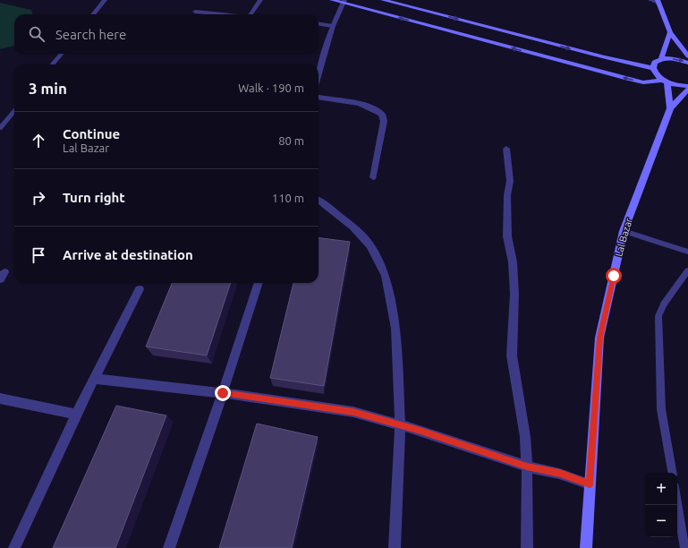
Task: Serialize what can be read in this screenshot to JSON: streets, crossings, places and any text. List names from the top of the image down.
{
  "streets": {
    "main road": ["Lal Bazar"]
  },
  "page": {
    "search": "Search here",
    "heading": ["3 min", "Walk · 190 m"],
    "list": [
      ["Continue", "Lal Bazar", "80 m"],
      ["Turn right", "110 m"],
      "Arrive at destination"
    ],
    "map_buttons": ["+", "−"]
  }
}
